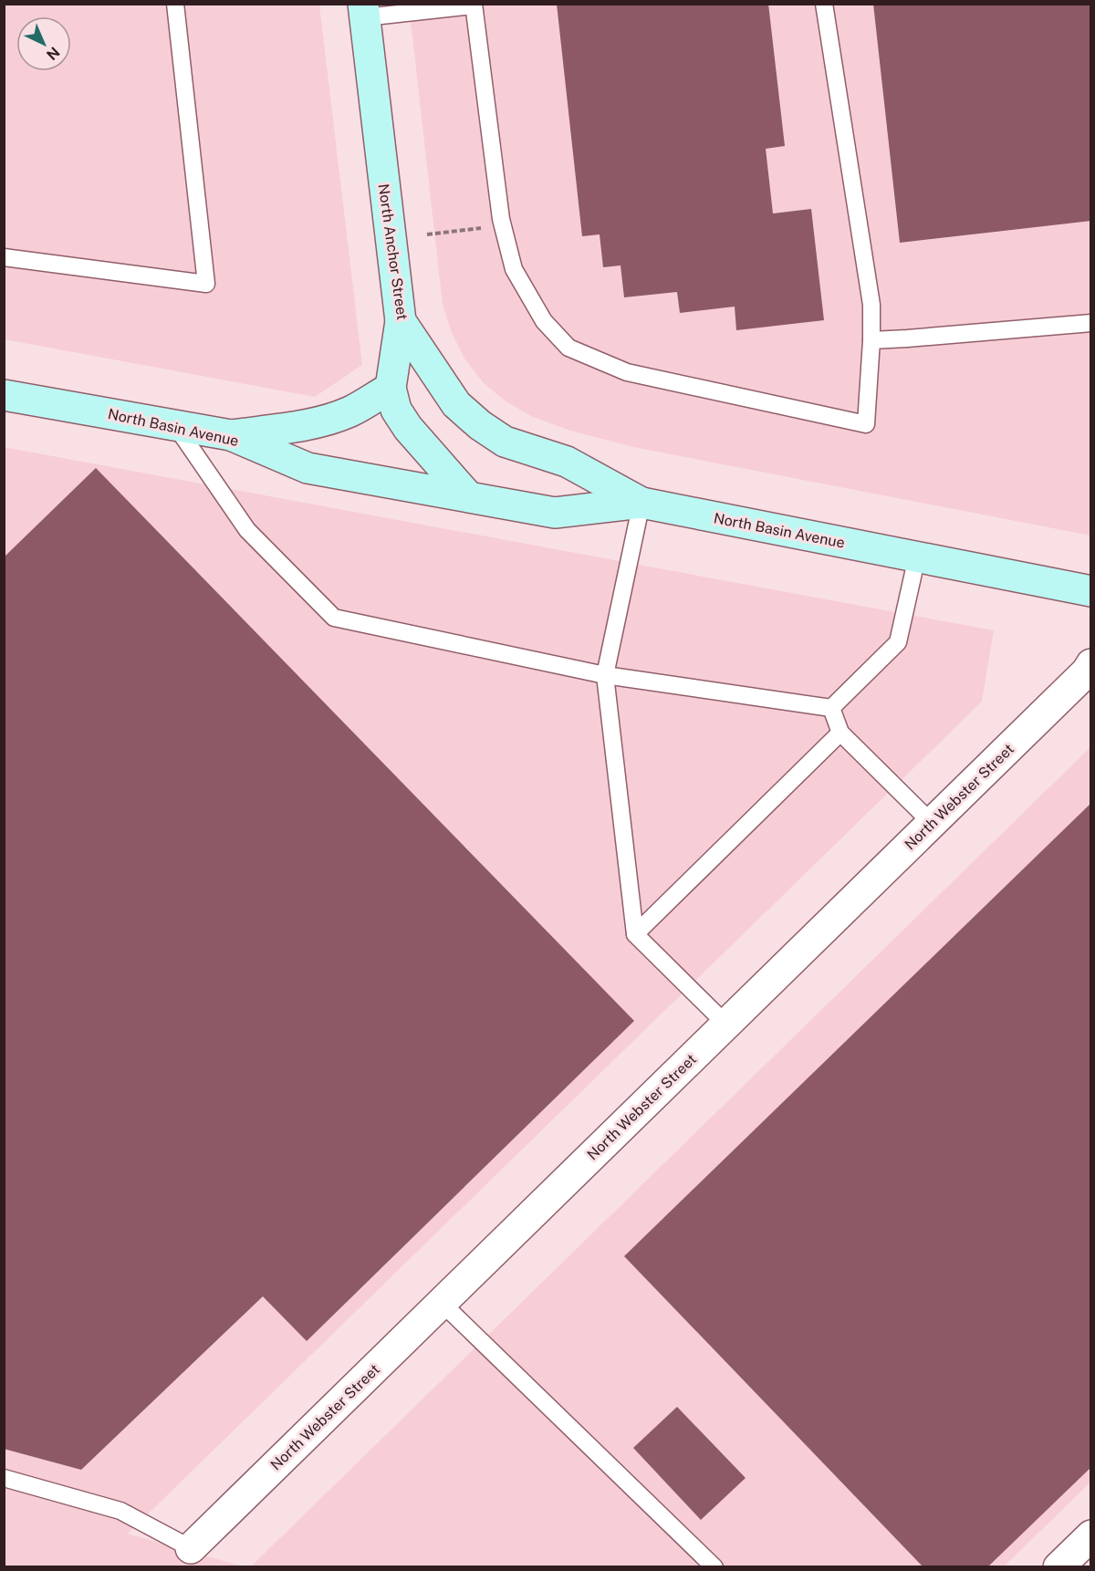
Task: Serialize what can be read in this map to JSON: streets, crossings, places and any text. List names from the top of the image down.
{
  "streets": {
    "main road": ["North Anchor Street", "North Basin Avenue"],
    "street": ["North Webster Street"]
  },
  "crossings": [
    ["North Anchor Street", "North Basin Avenue"]
  ],
  "north": "bottom right"
}
